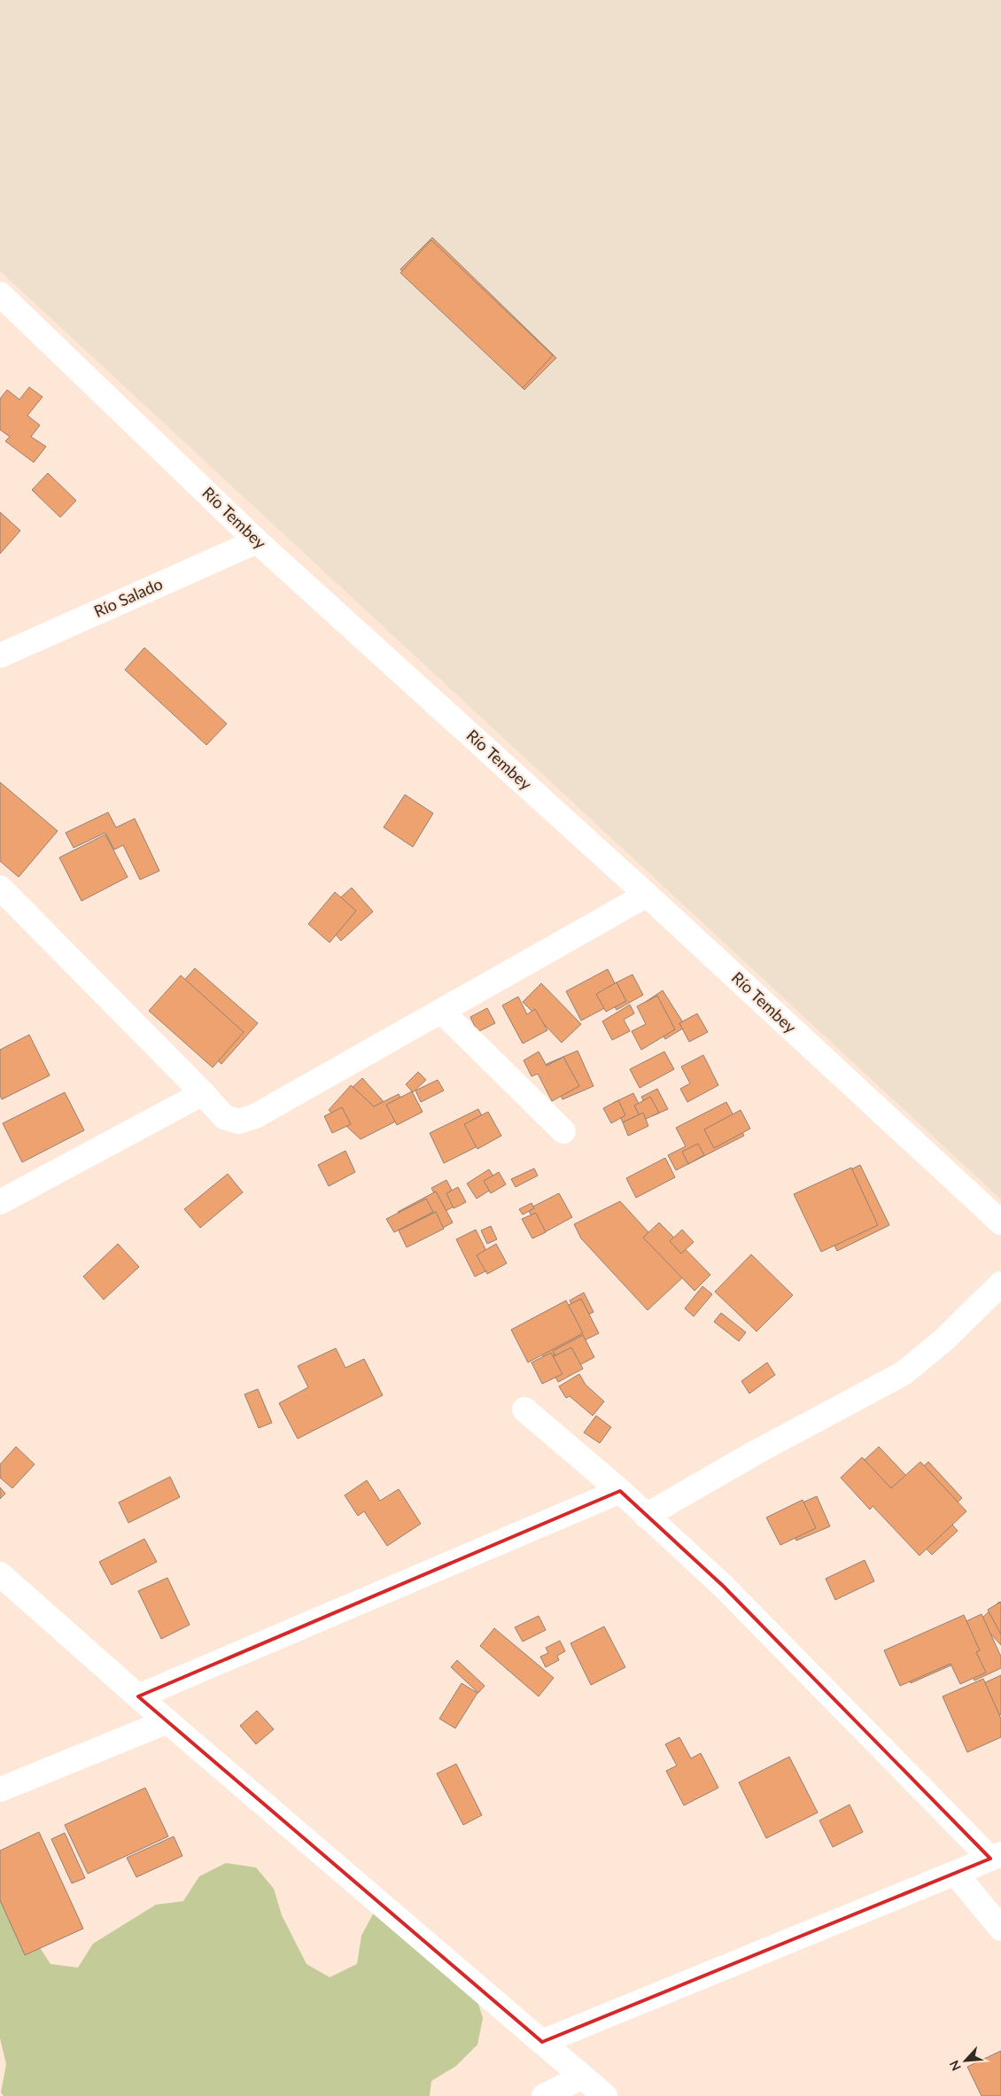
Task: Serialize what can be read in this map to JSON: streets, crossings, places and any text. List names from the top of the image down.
{
  "streets": {
    "street": ["Río Tembey", "Río Salado"]
  },
  "crossings": [
    ["Río Tembey", "Río Salado"]
  ],
  "north": "bottom left"
}
